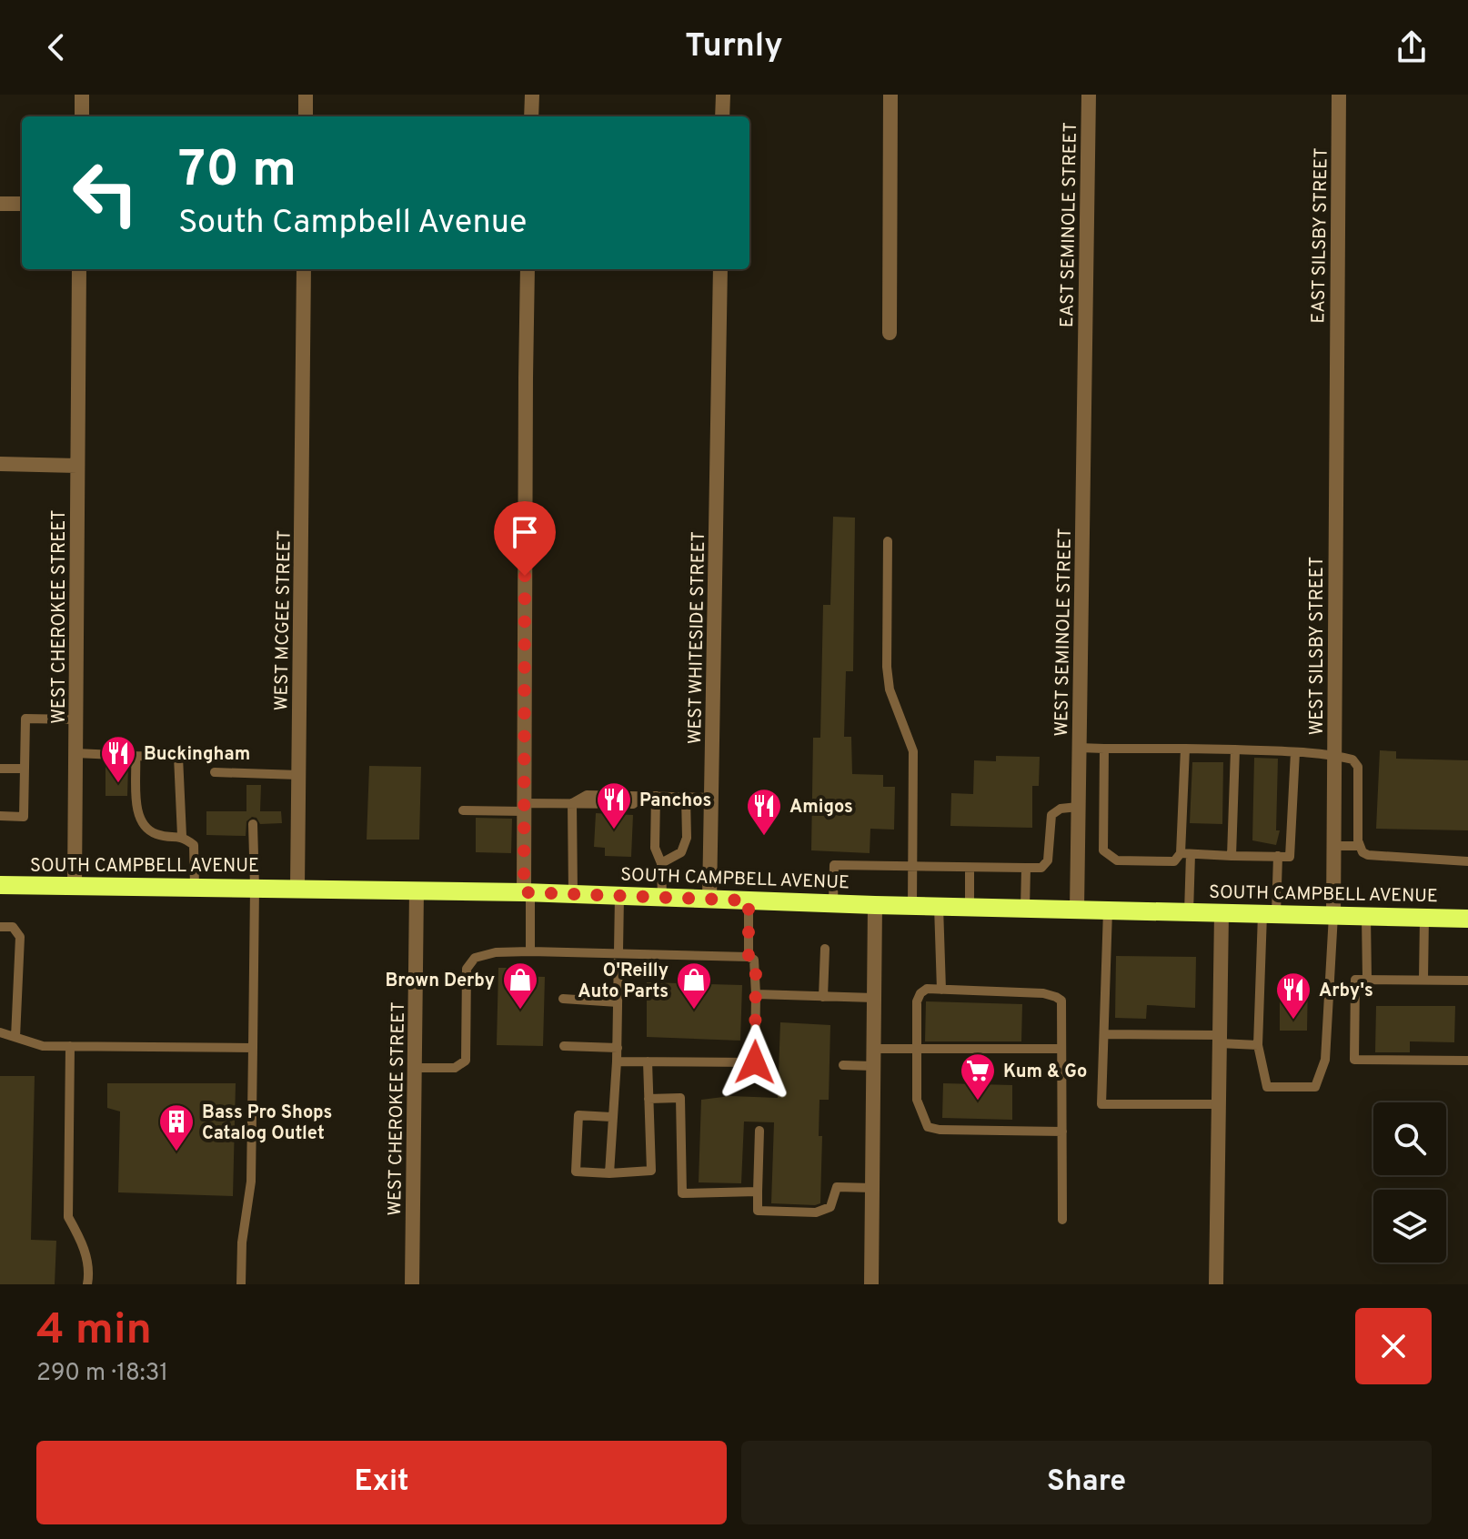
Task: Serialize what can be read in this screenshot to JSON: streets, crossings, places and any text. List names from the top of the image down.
{
  "streets": {
    "main road": ["SOUTH CAMPBELL AVENUE"],
    "street": [
      "EAST SEMINOLE STREET",
      "EAST SILSBY STREET",
      "WEST CHEROKEE STREET",
      "WEST MCGEE STREET",
      "WEST SEMINOLE STREET",
      "WEST WHITESIDE STREET",
      "WEST SILSBY STREET"
    ]
  },
  "crossings": [
    ["EAST SEMINOLE STREET", "WEST SEMINOLE STREET"],
    ["EAST SILSBY STREET", "WEST SILSBY STREET"],
    ["WEST CHEROKEE STREET", "SOUTH CAMPBELL AVENUE"],
    ["WEST MCGEE STREET", "SOUTH CAMPBELL AVENUE"],
    ["WEST SEMINOLE STREET", "SOUTH CAMPBELL AVENUE"],
    ["WEST WHITESIDE STREET", "SOUTH CAMPBELL AVENUE"],
    ["WEST SILSBY STREET", "SOUTH CAMPBELL AVENUE"]
  ],
  "places": {
    "restaurant": [
      "Buckingham",
      "Panchos",
      "Amigos",
      "Arby's"
    ],
    "shop": ["Brown Derby", "O'Reilly Auto Parts"],
    "supermarket": ["Kum & Go"],
    "building": ["Bass Pro Shops Catalog Outlet"]
  },
  "page": {
    "header": "Turnly",
    "turn": ["70 m", "South Campbell Avenue"],
    "heading": ["4 min", "290 m · 18:31"],
    "buttons": ["Exit", "Share"]
  }
}
